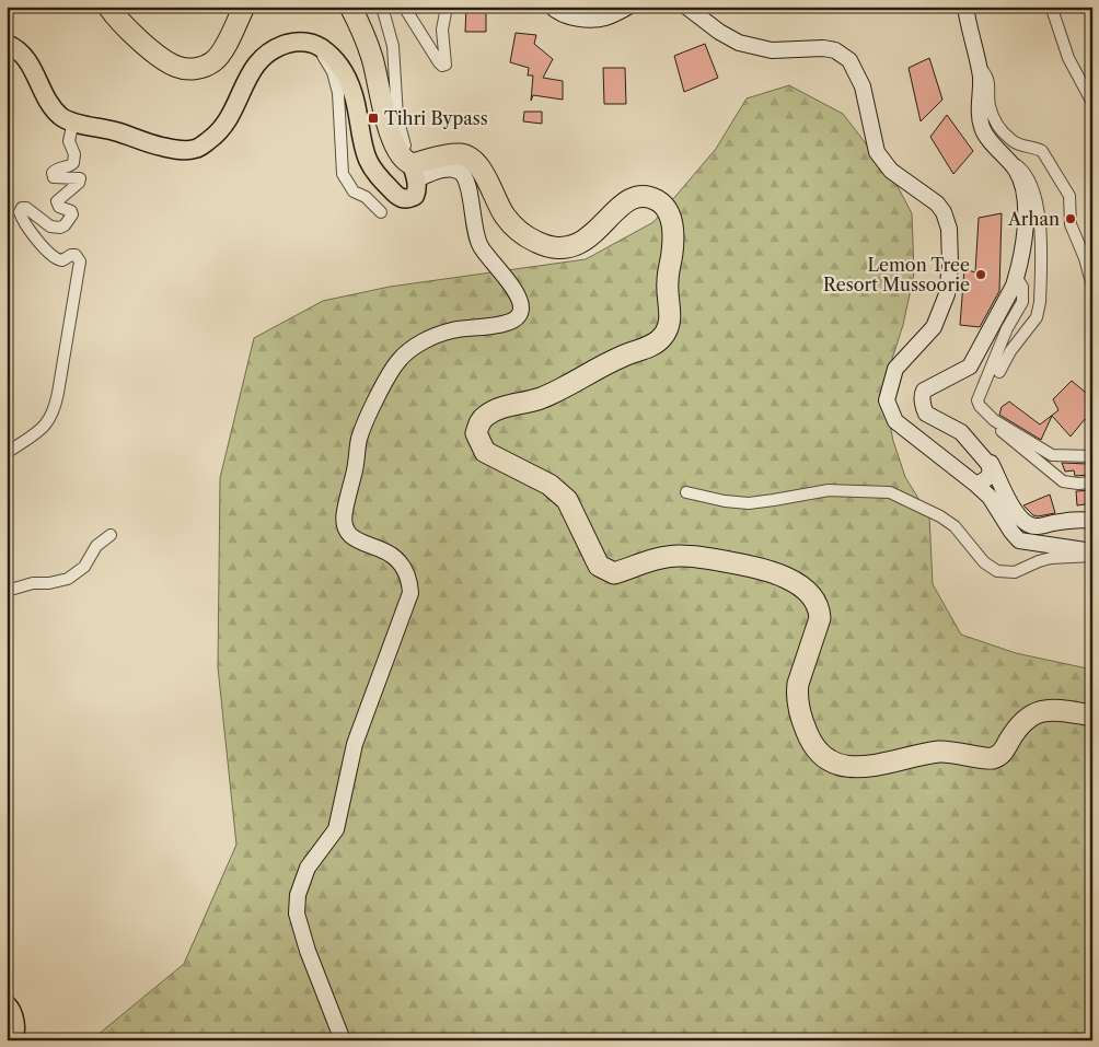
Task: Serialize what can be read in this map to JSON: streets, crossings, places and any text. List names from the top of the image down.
{
  "places": {
    "transit": ["Tihri Bypass"],
    "other": ["Arhan", "Lemon Tree Resort Mussoorie"]
  }
}
